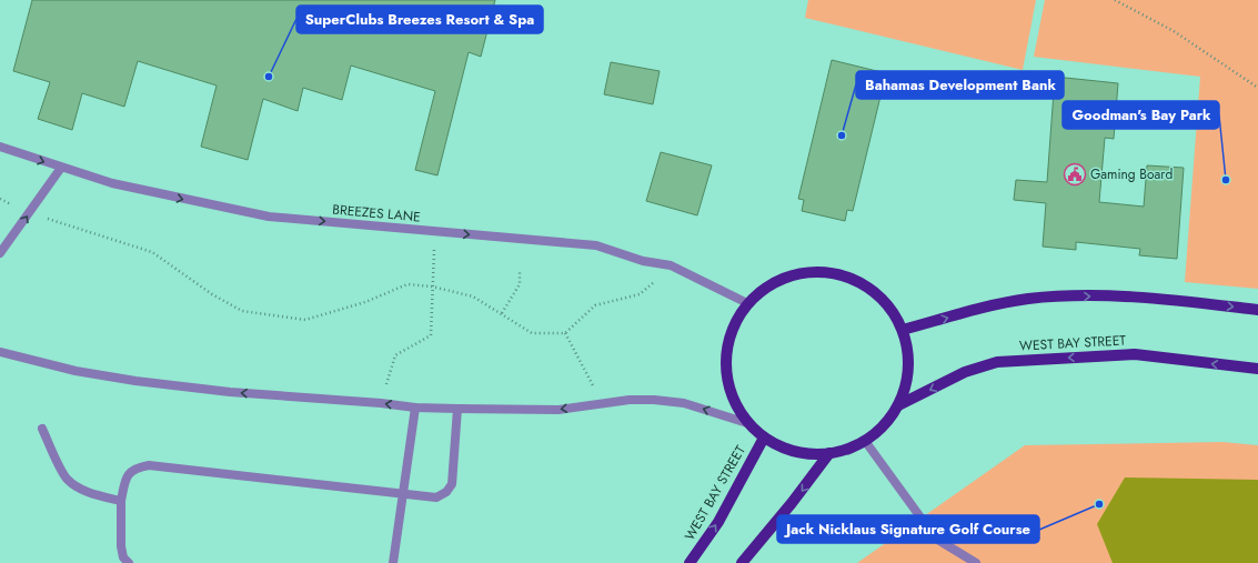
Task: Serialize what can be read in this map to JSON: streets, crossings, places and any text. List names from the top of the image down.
{
  "streets": {
    "main road": ["WEST BAY STREET"],
    "lane": ["BREEZES LANE"]
  },
  "one_way": ["BREEZES LANE"],
  "places": {
    "other": [
      "SuperClubs Breezes Resort & Spa",
      "Bahamas Development Bank",
      "Goodman's Bay Park",
      "Jack Nicklaus Signature Golf Course"
    ],
    "public building": ["Gaming Board"]
  }
}
